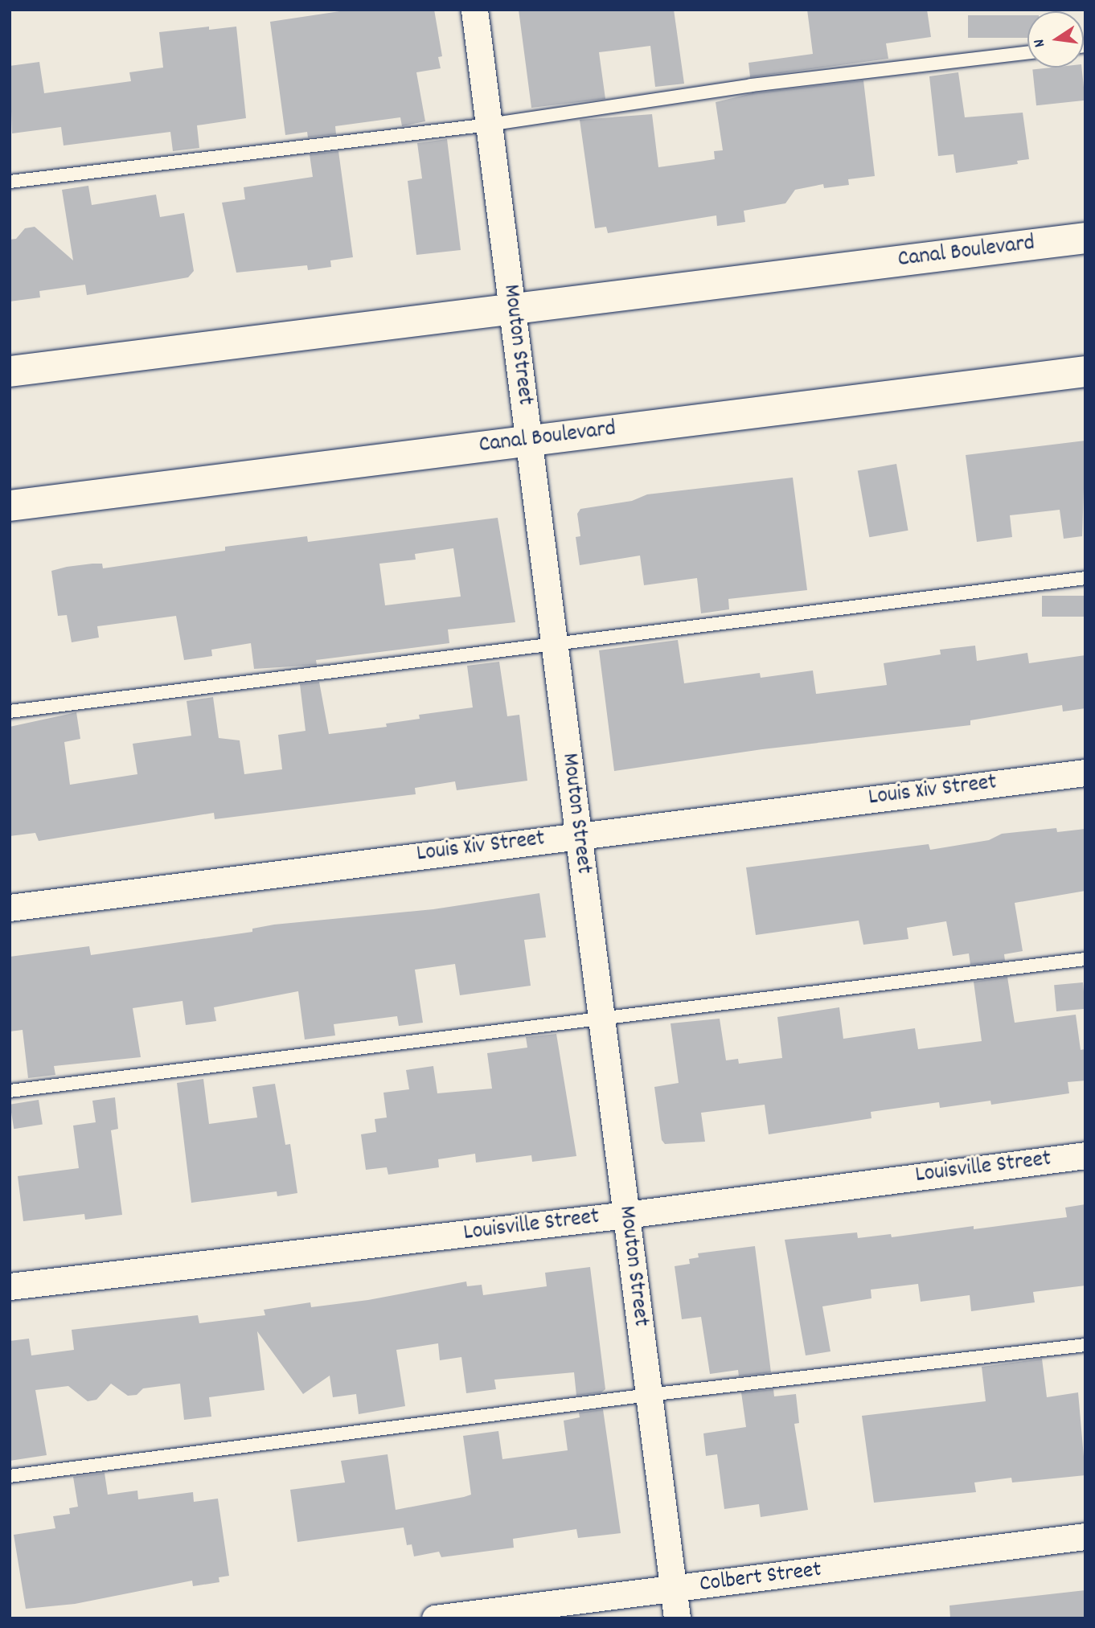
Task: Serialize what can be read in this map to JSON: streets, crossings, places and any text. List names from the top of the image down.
{
  "streets": {
    "main road": ["Canal Boulevard"],
    "street": [
      "Mouton Street",
      "Louis Xiv Street",
      "Louisville Street",
      "Colbert Street"
    ]
  },
  "crossings": [
    ["Canal Boulevard", "Mouton Street"],
    ["Mouton Street", "Louis Xiv Street"],
    ["Mouton Street", "Louisville Street"],
    ["Mouton Street", "Colbert Street"]
  ],
  "north": "left"
}
